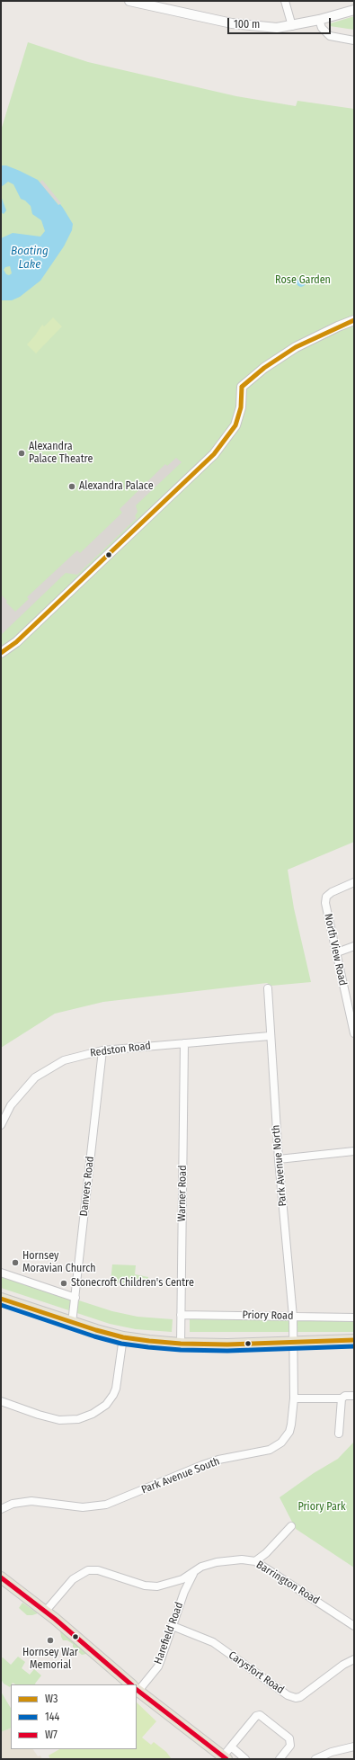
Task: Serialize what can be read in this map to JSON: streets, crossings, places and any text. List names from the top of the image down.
{
  "streets": {
    "street": [
      "North View Road",
      "Redston Road",
      "Park Avenue North",
      "Danvers Road",
      "Warner Road",
      "Priory Road",
      "Park Avenue South",
      "Barrington Road",
      "Harefield Road",
      "Carysfort Road"
    ]
  },
  "crossings": [
    ["Redston Road", "Park Avenue North"],
    ["Redston Road", "Danvers Road"],
    ["Redston Road", "Warner Road"],
    ["Park Avenue North", "Priory Road"],
    ["Park Avenue North", "Park Avenue South"],
    ["Warner Road", "Priory Road"],
    ["Barrington Road", "Harefield Road"],
    ["Harefield Road", "Carysfort Road"]
  ],
  "water": ["Boating Lake"],
  "parks": ["Rose Garden", "Priory Park"],
  "places": [
    "Alexandra Palace Theatre",
    "Alexandra Palace",
    "Hornsey Moravian Church",
    "Stonecroft Children's Centre",
    "Hornsey War Memorial"
  ],
  "lines": ["transit line W3", "transit line 144", "transit line W7"],
  "legend": ["W3", "144", "W7"],
  "scale_bar": "100 m"
}
